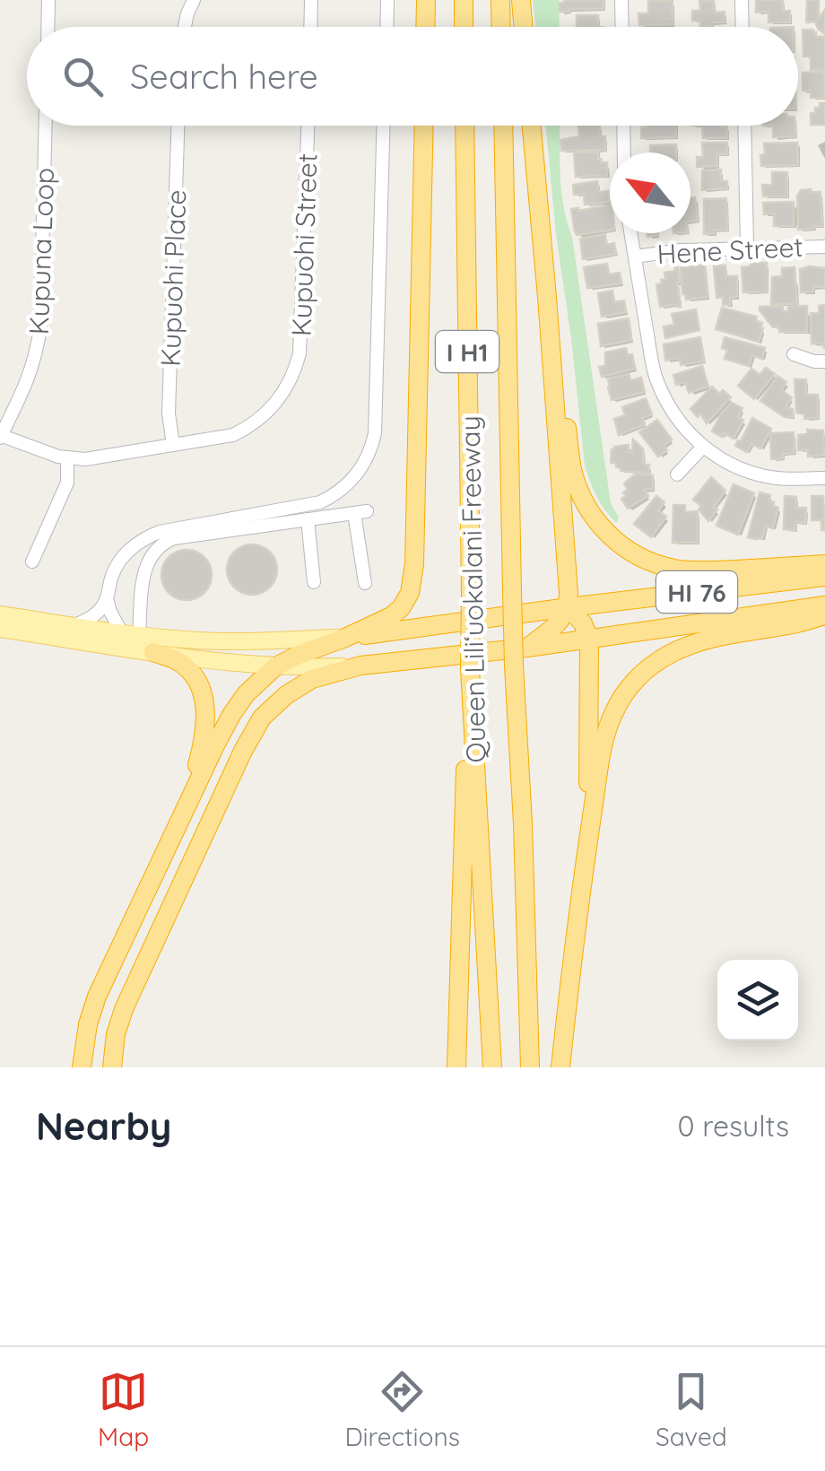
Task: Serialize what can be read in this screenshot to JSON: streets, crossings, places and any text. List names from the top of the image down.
{
  "streets": {
    "highway": ["I H1", "Queen Liliʻuokalani Freeway", "HI 76"],
    "street": [
      "Kupuohi Street",
      "Hene Street",
      "Kupuna Loop",
      "Kupuohi Place"
    ]
  },
  "crossings": [
    ["Kupuohi Street", "Kupuna Loop"],
    ["Kupuohi Street", "Kupuohi Place"]
  ],
  "north": "top left",
  "page": {
    "search": "Search here",
    "heading": ["Nearby", "0 results"],
    "nav": ["Map", "Directions", "Saved"]
  }
}
